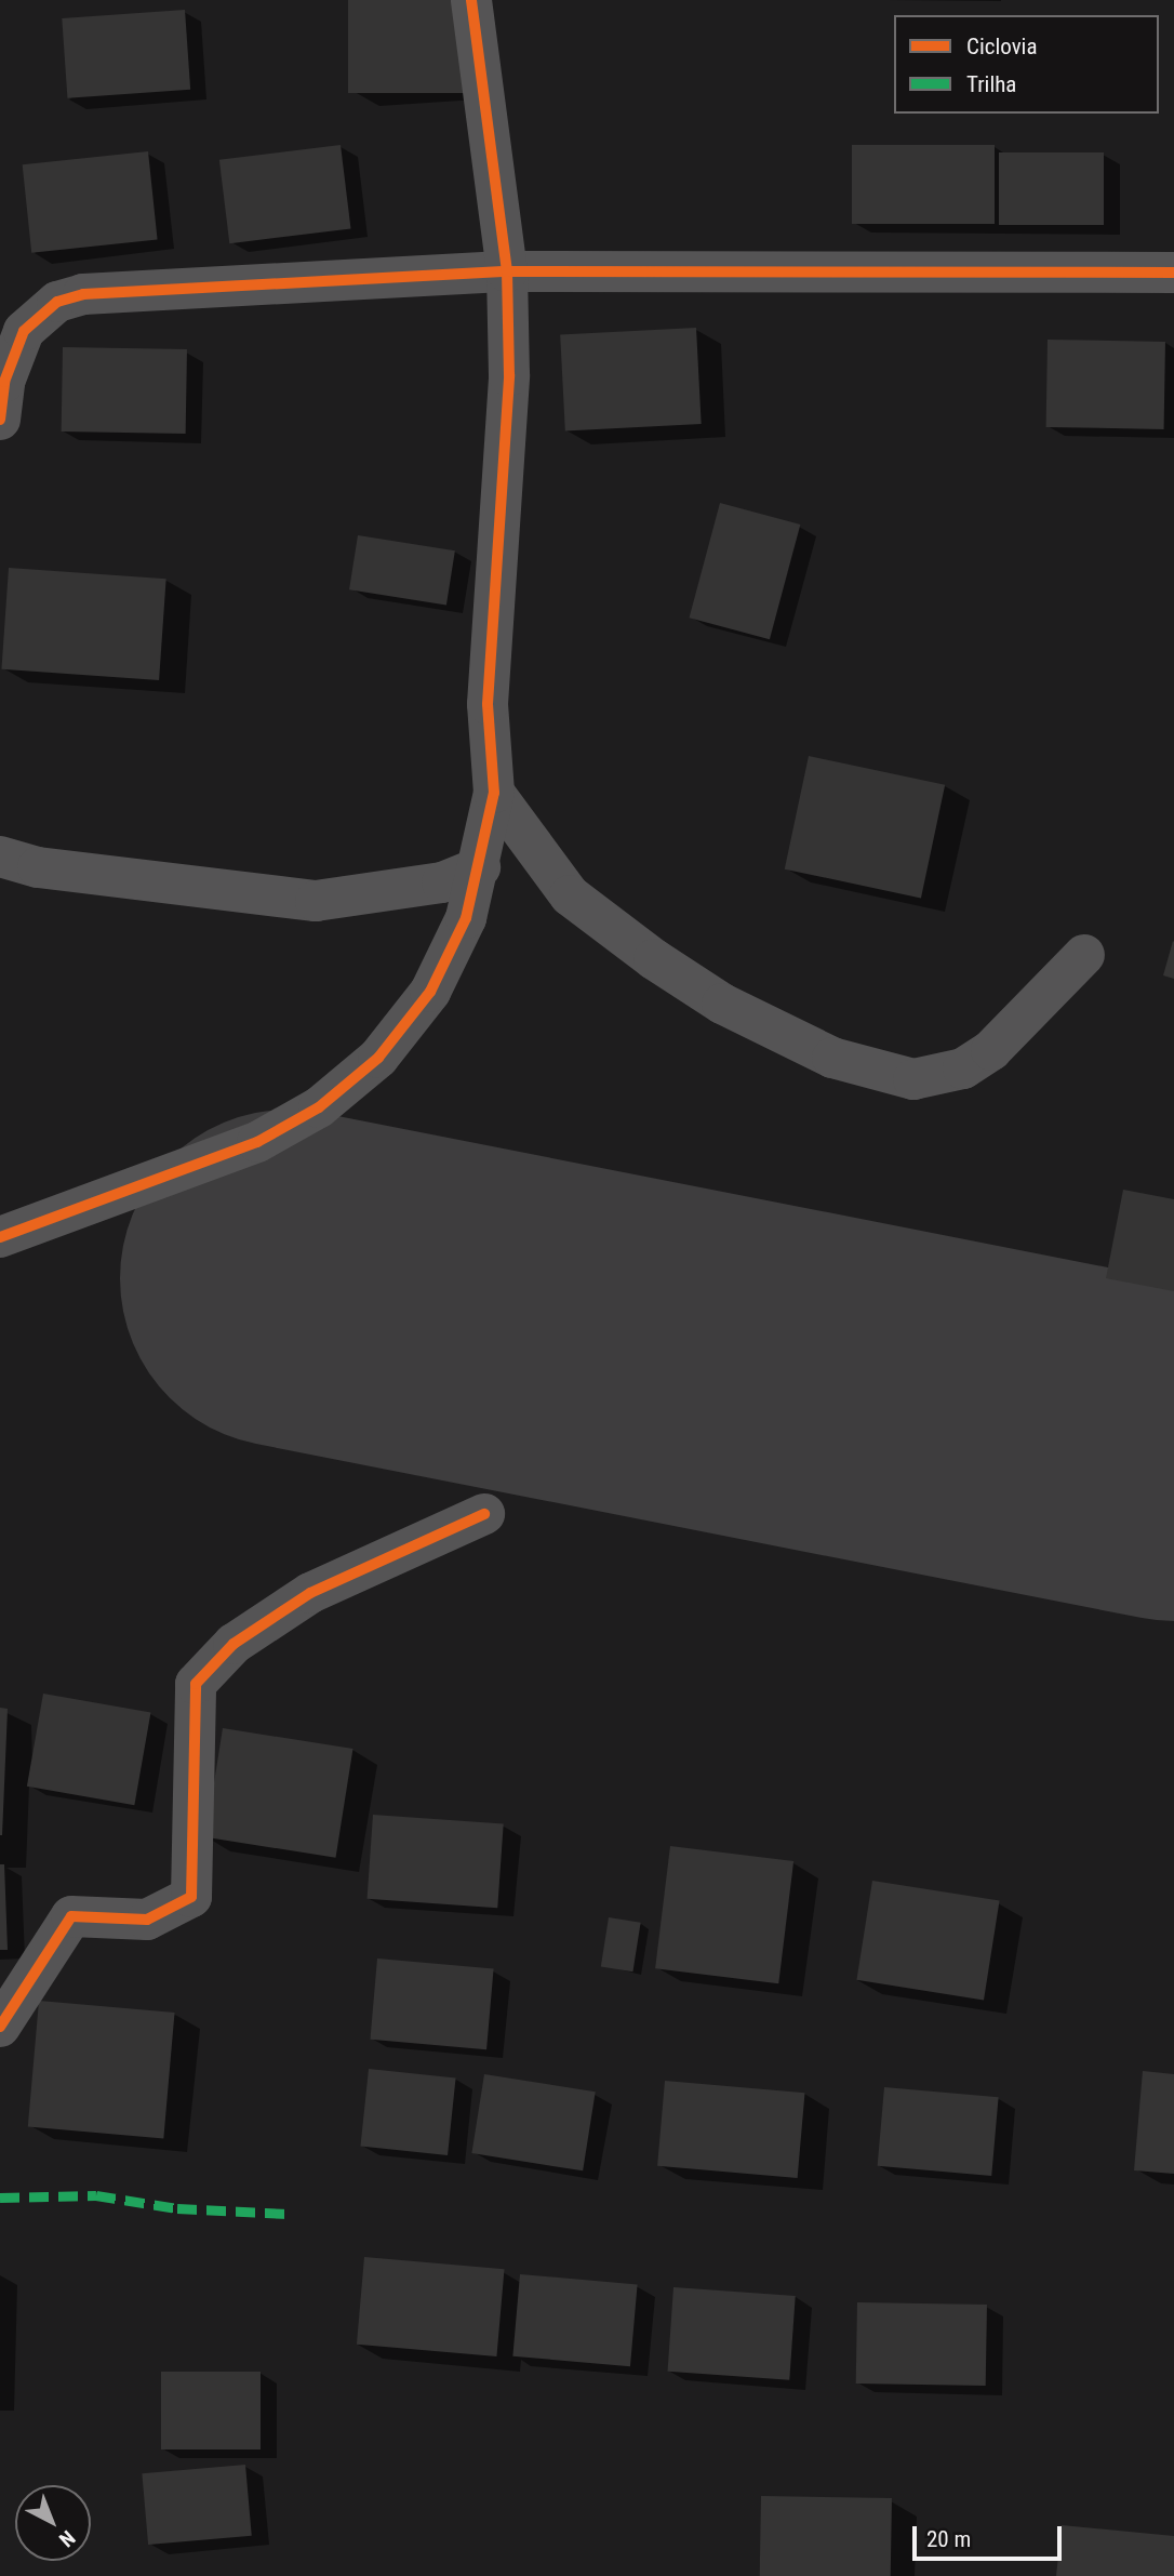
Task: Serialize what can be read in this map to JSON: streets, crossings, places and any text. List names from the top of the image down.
{
  "legend": ["Ciclovia", "Trilha"],
  "scale_bar": "20 m",
  "north": "bottom right"
}
